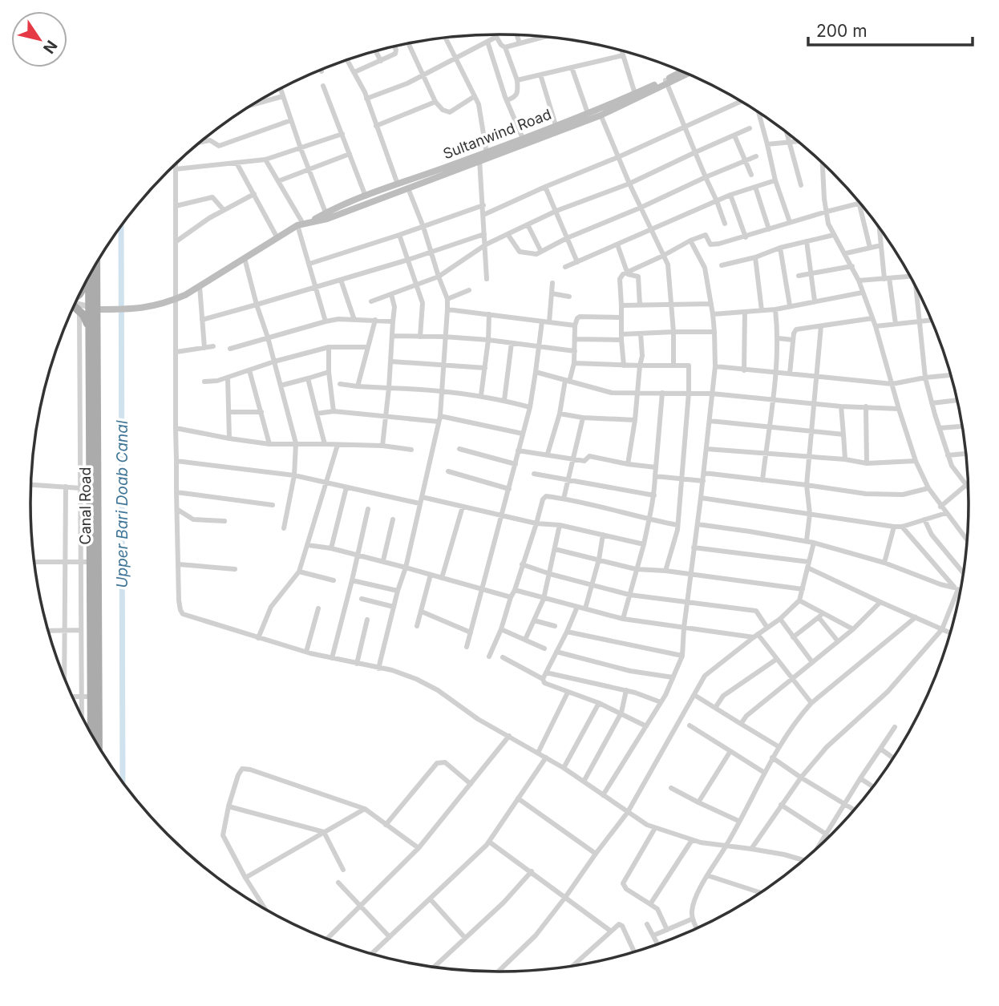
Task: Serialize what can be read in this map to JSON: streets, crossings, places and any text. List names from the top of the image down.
{
  "streets": {
    "main road": ["Sultanwind Road", "Canal Road"]
  },
  "crossings": [
    ["Sultanwind Road", "Canal Road"]
  ],
  "water": ["Upper Bari Doab Canal"],
  "scale_bar": "200 m",
  "north": "bottom right"
}
